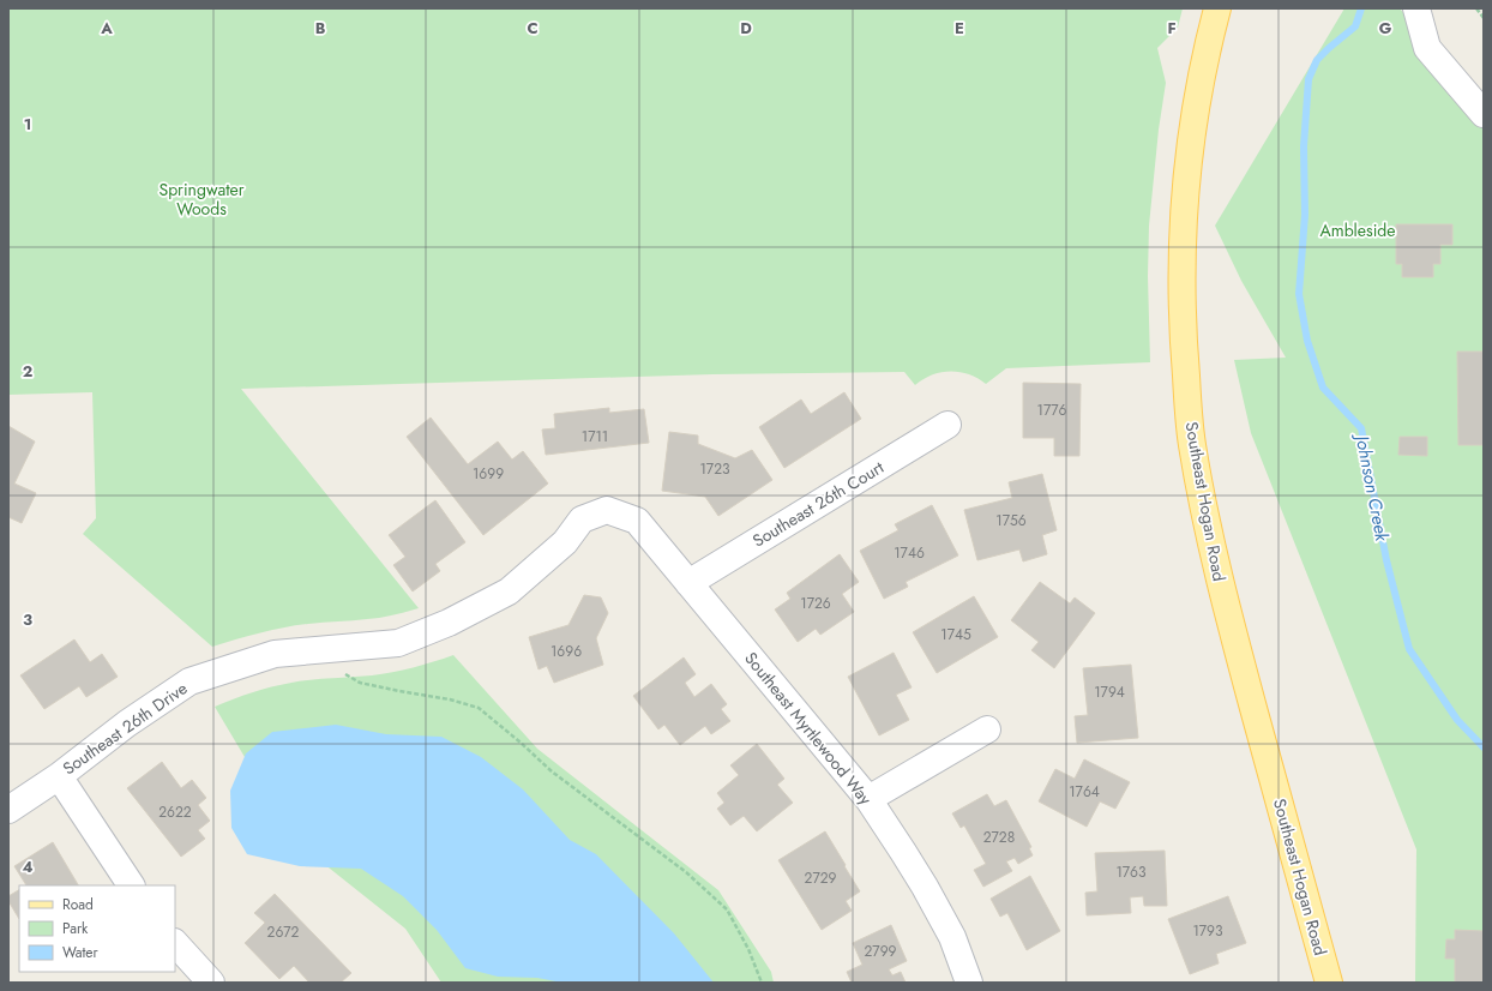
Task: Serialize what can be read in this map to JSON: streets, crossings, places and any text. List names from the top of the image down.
{
  "streets": {
    "main road": ["Southeast Hogan Road"],
    "street": ["Southeast 26th Court", "Southeast 26th Drive", "Southeast Myrtlewood Way"]
  },
  "crossings": [
    ["Southeast 26th Court", "Southeast Myrtlewood Way"],
    ["Southeast 26th Drive", "Southeast Myrtlewood Way"]
  ],
  "water": ["Johnson Creek"],
  "parks": ["Springwater Woods", "Ambleside"],
  "house_numbers": [
    "1776",
    "1711",
    "1723",
    "1699",
    "1756",
    "1746",
    "1726",
    "1745",
    "1696",
    "1794",
    "1764",
    "2622",
    "2728",
    "1763",
    "2729",
    "1793",
    "2672",
    "2799"
  ],
  "legend": ["Road", "Park", "Water"],
  "grid": {
    "columns": [
      "A",
      "B",
      "C",
      "D",
      "E",
      "F",
      "G"
    ],
    "rows": [
      "1",
      "2",
      "3",
      "4"
    ]
  }
}
